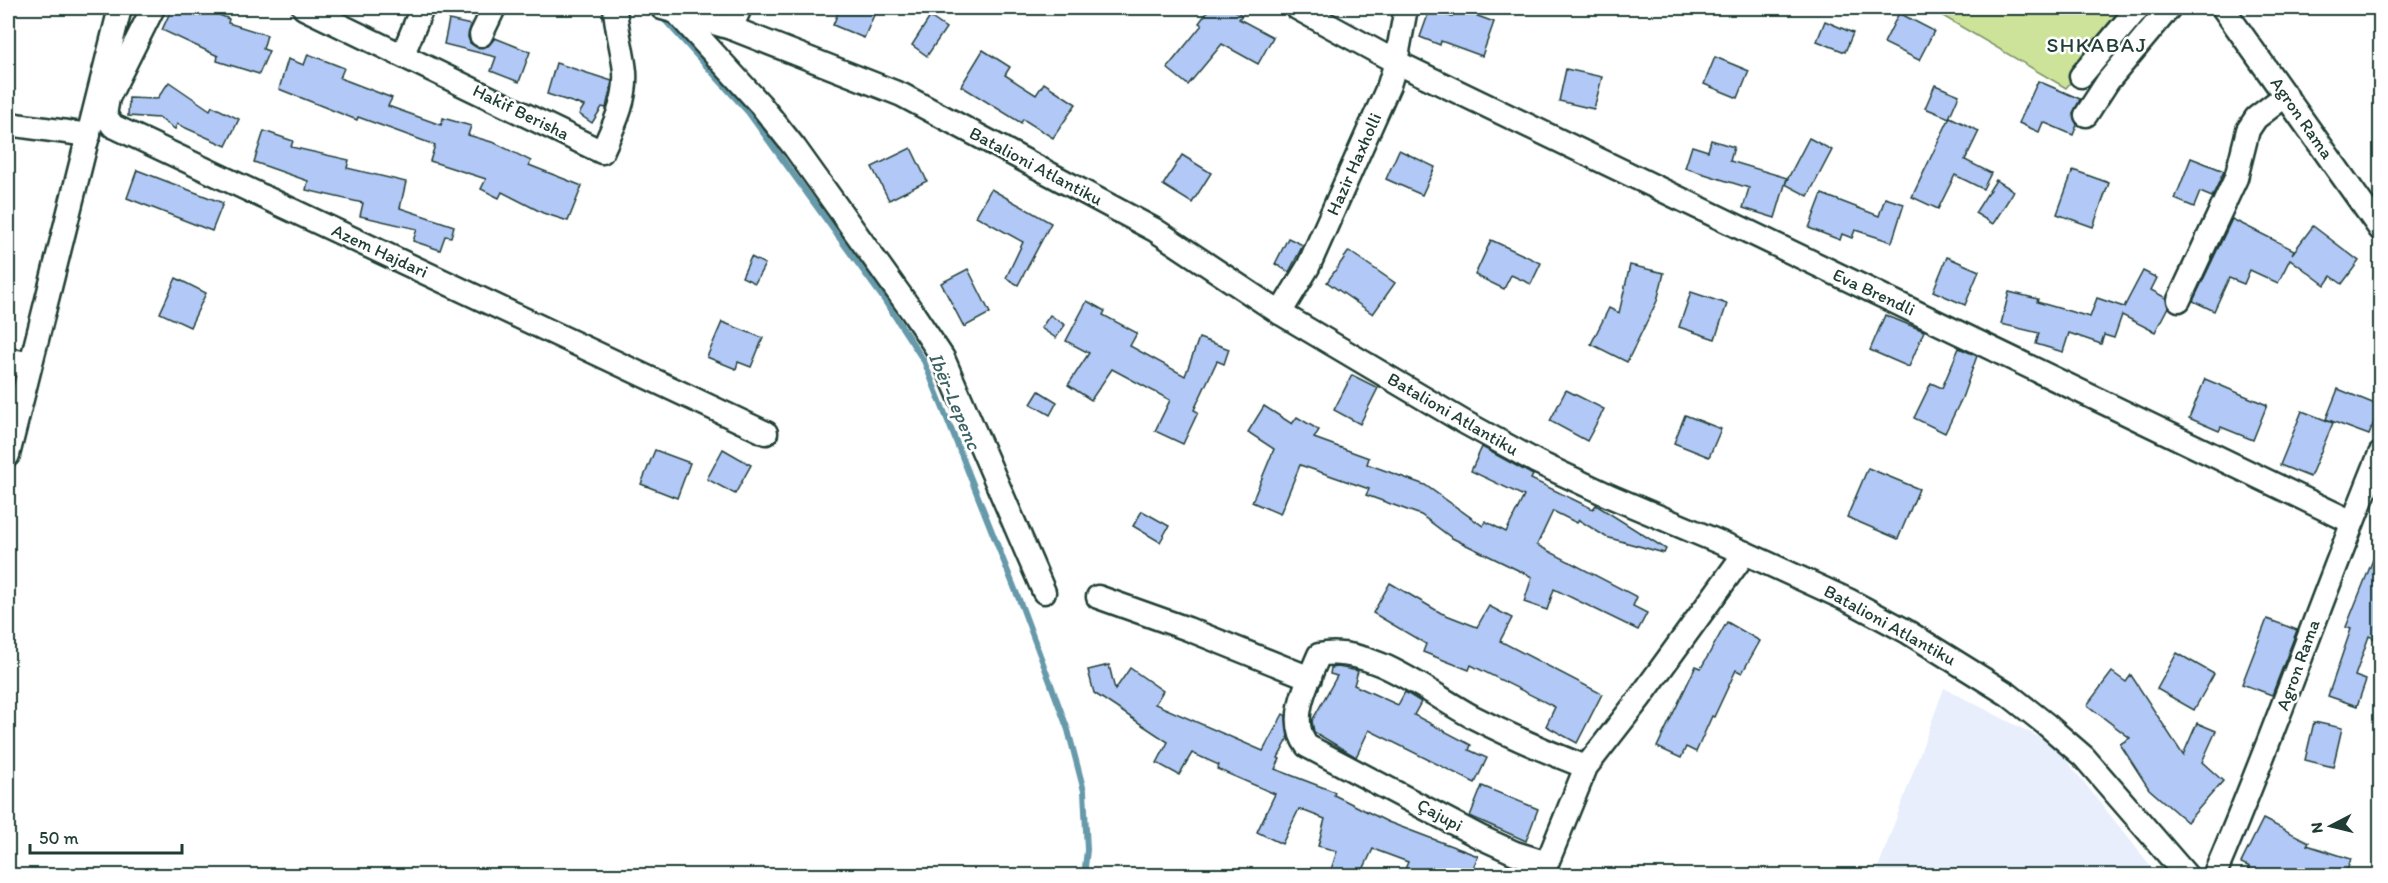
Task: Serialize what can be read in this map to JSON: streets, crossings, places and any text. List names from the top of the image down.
{
  "streets": {
    "street": [
      "Hakif Berisha",
      "Agron Rama",
      "Hazir Haxholli",
      "Batalioni Atlantiku",
      "Azem Hajdari",
      "Eva Brendli",
      "Çajupi"
    ]
  },
  "crossings": [
    ["Agron Rama", "Eva Brendli"],
    ["Hazir Haxholli", "Batalioni Atlantiku"],
    ["Hazir Haxholli", "Eva Brendli"],
    ["Batalioni Atlantiku", "Çajupi"]
  ],
  "districts": ["SHKABAJ"],
  "water": ["Ibër-Lepenc"],
  "scale_bar": "50 m",
  "north": "left"
}
